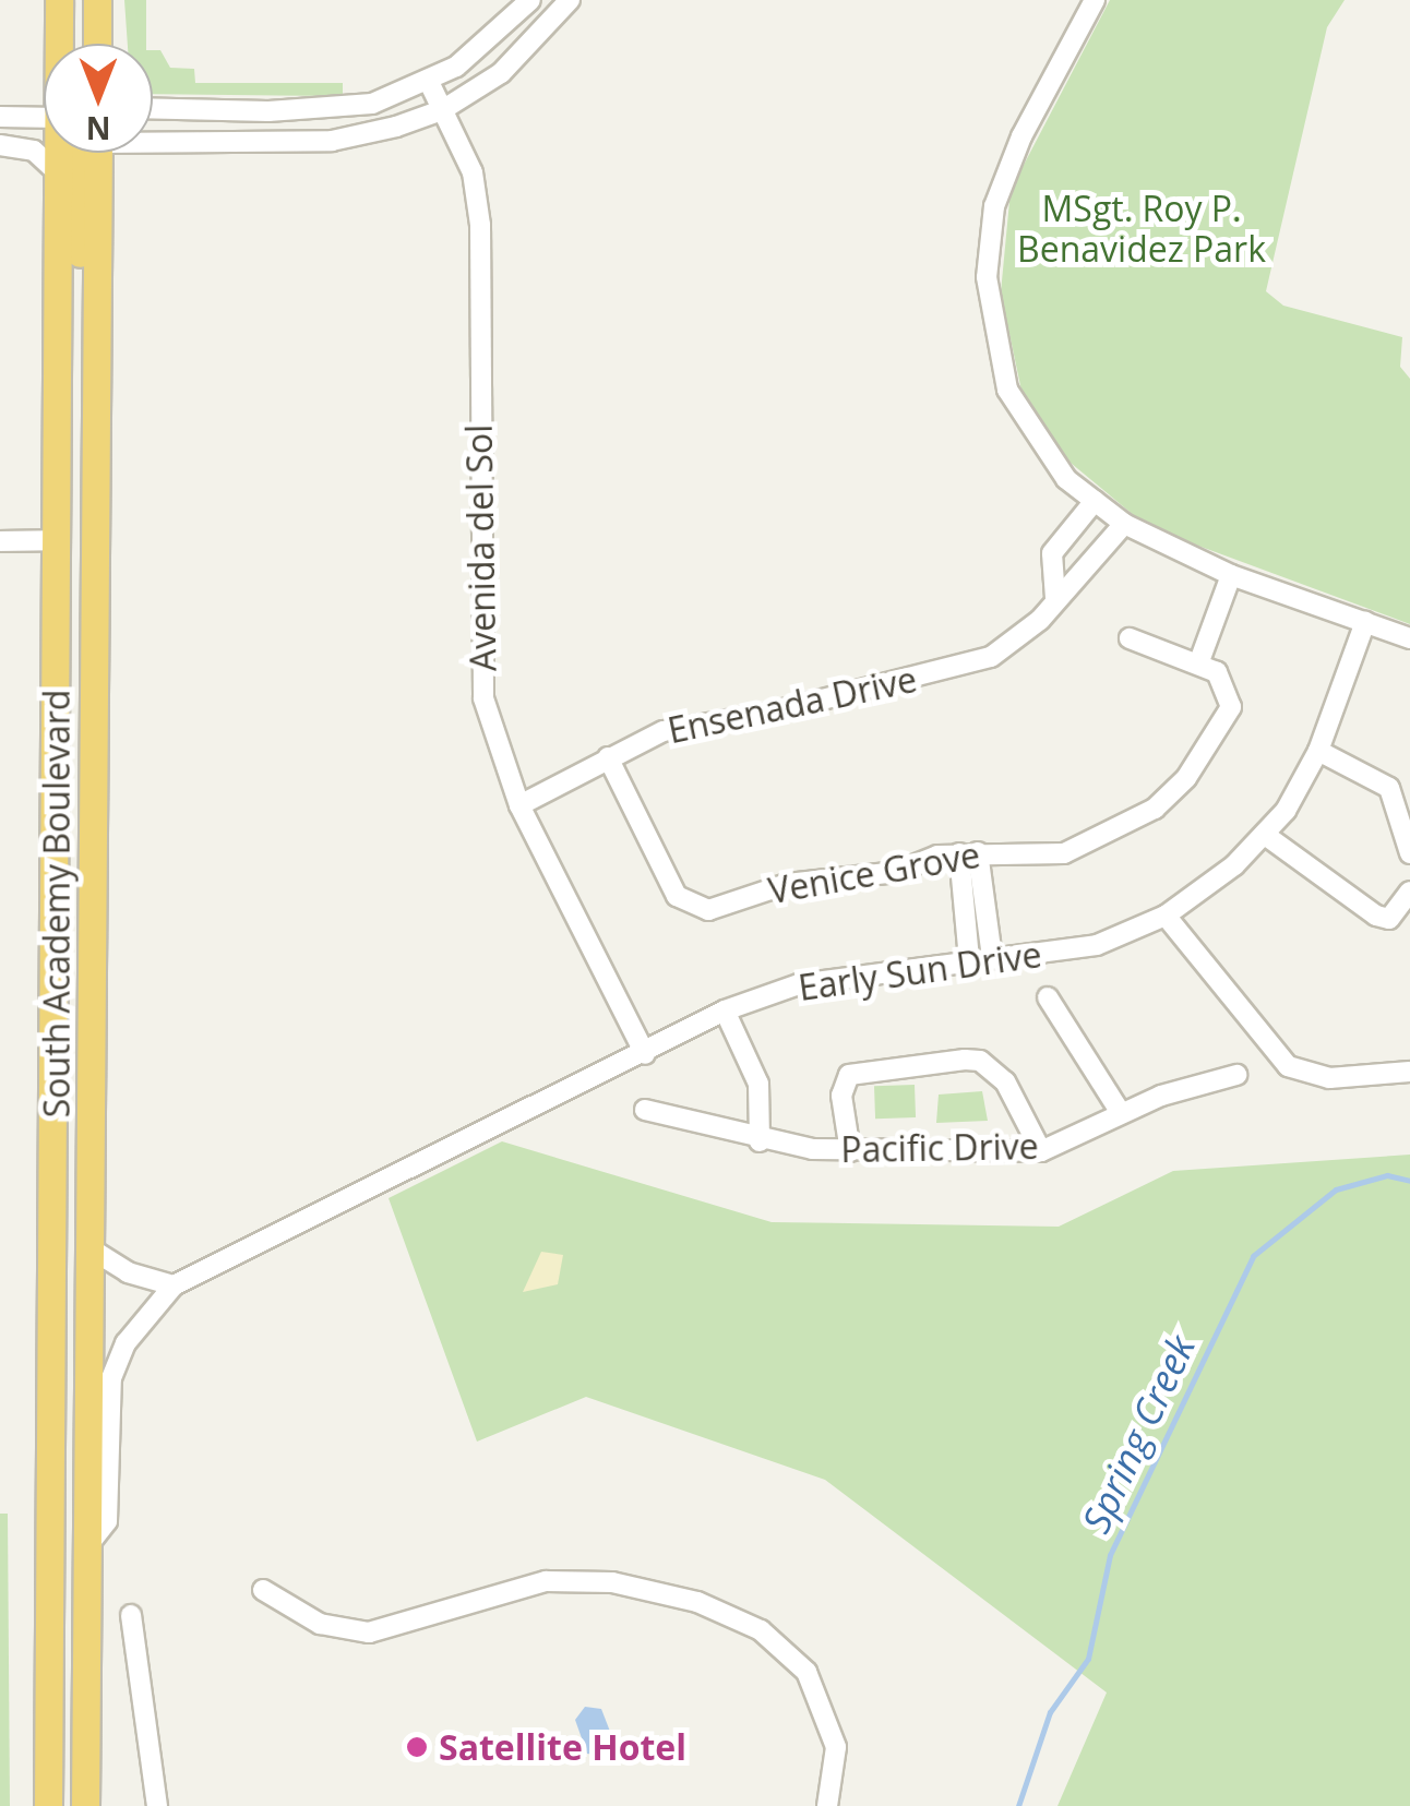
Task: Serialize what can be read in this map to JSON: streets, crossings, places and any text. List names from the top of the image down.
{
  "streets": {
    "highway": ["South Academy Boulevard"],
    "street": [
      "Avenida del Sol",
      "Ensenada Drive",
      "Venice Grove",
      "Early Sun Drive",
      "Pacific Drive"
    ]
  },
  "crossings": [
    ["Avenida del Sol", "Ensenada Drive"],
    ["Avenida del Sol", "Early Sun Drive"],
    ["Ensenada Drive", "Venice Grove"],
    ["South Academy Boulevard", "Early Sun Drive"]
  ],
  "water": ["Spring Creek"],
  "parks": ["MSgt. Roy P. Benavidez Park"],
  "places": ["Satellite Hotel"],
  "north": "bottom"
}
